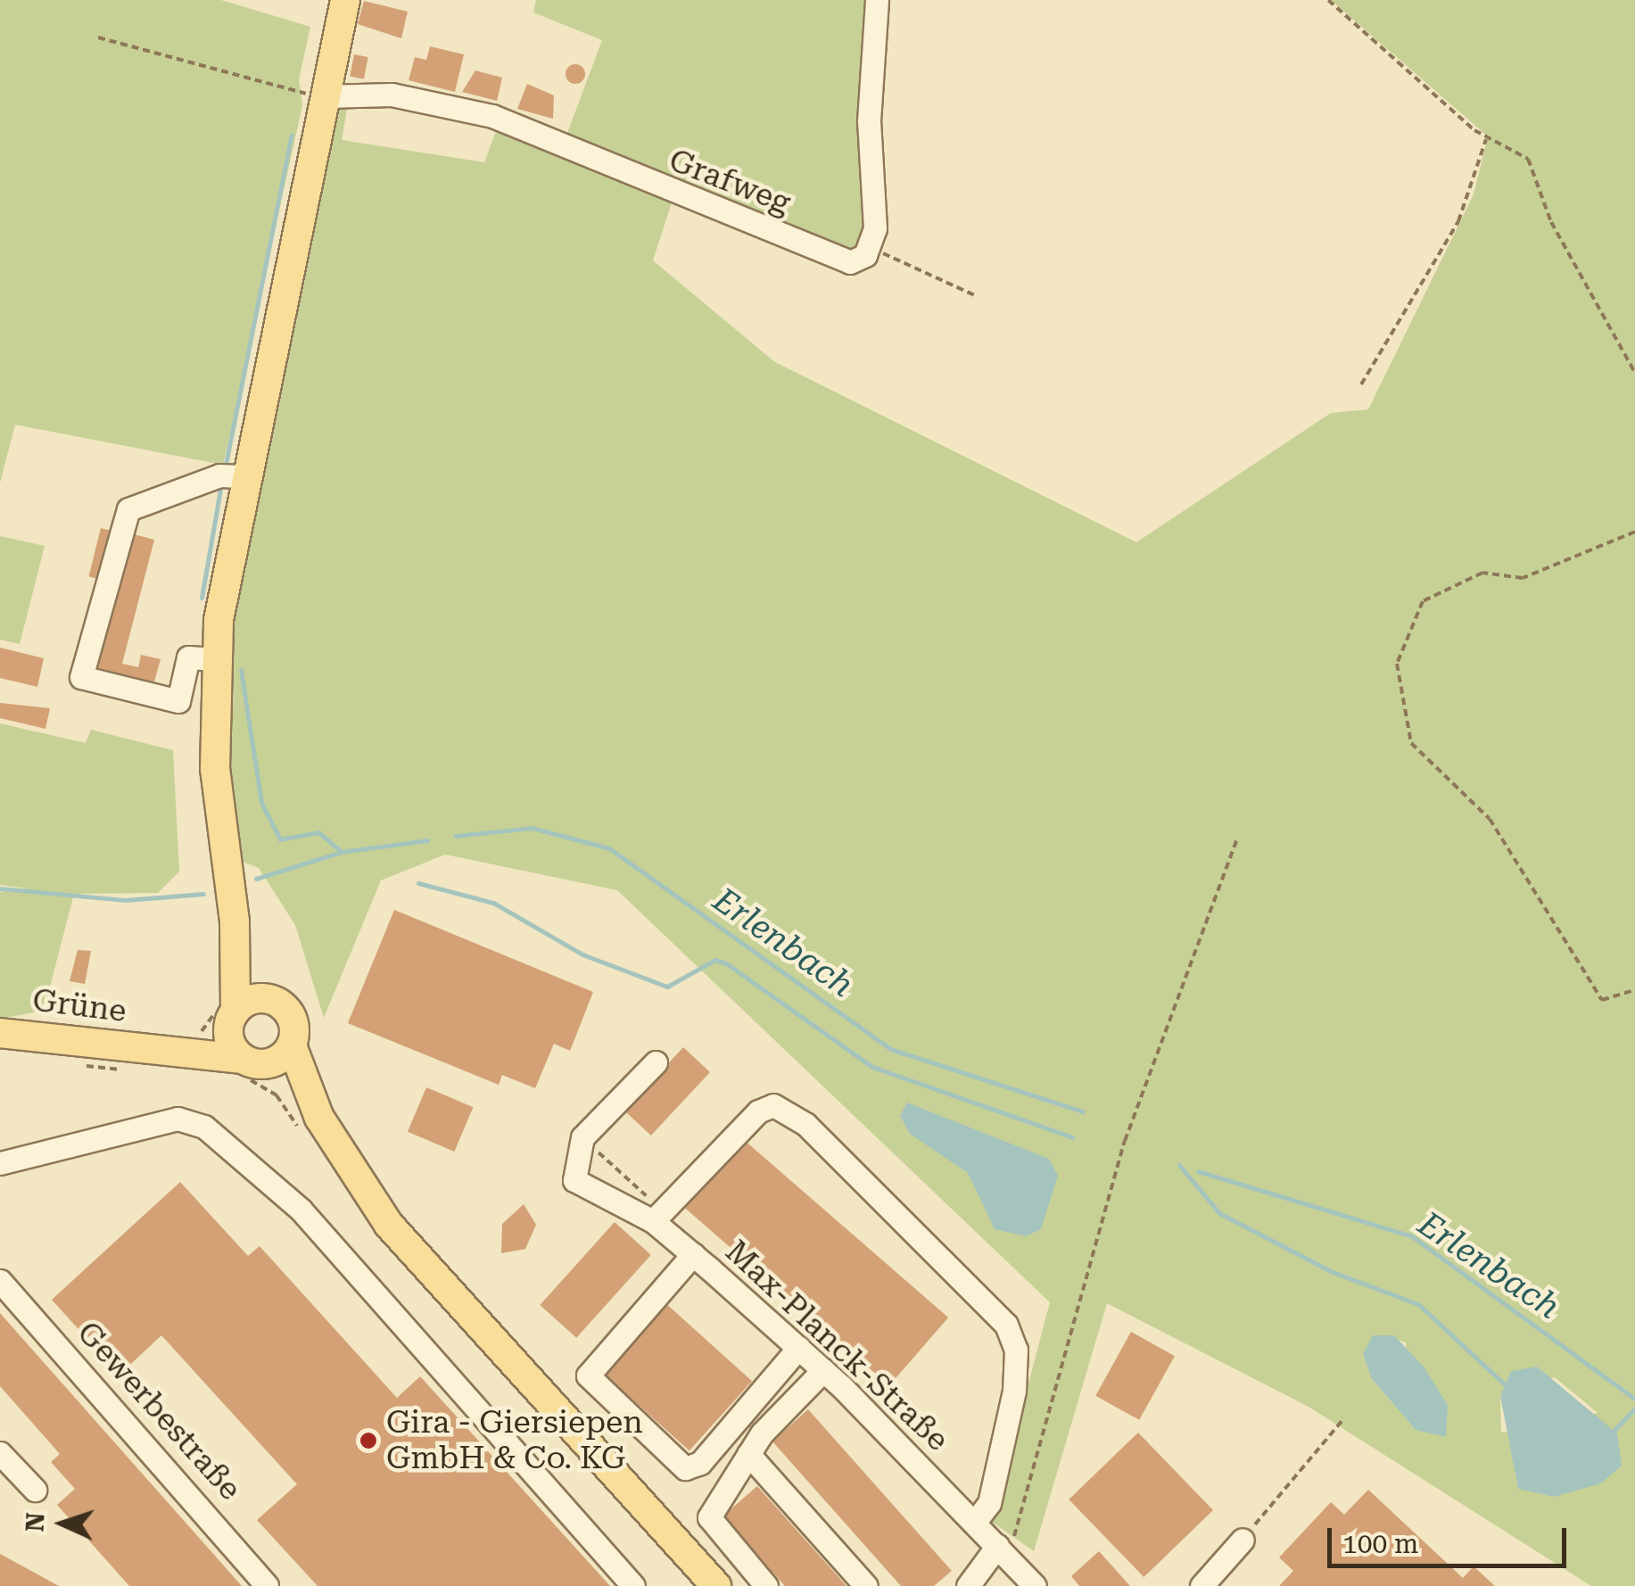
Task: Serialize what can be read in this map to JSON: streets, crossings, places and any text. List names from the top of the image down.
{
  "streets": {
    "main road": ["Grüne"],
    "street": ["Grafweg", "Max-Planck-Straße", "Gewerbestraße"]
  },
  "water": ["Erlenbach"],
  "places": ["Gira - Giersiepen GmbH & Co. KG"],
  "scale_bar": "100 m",
  "north": "left"
}
